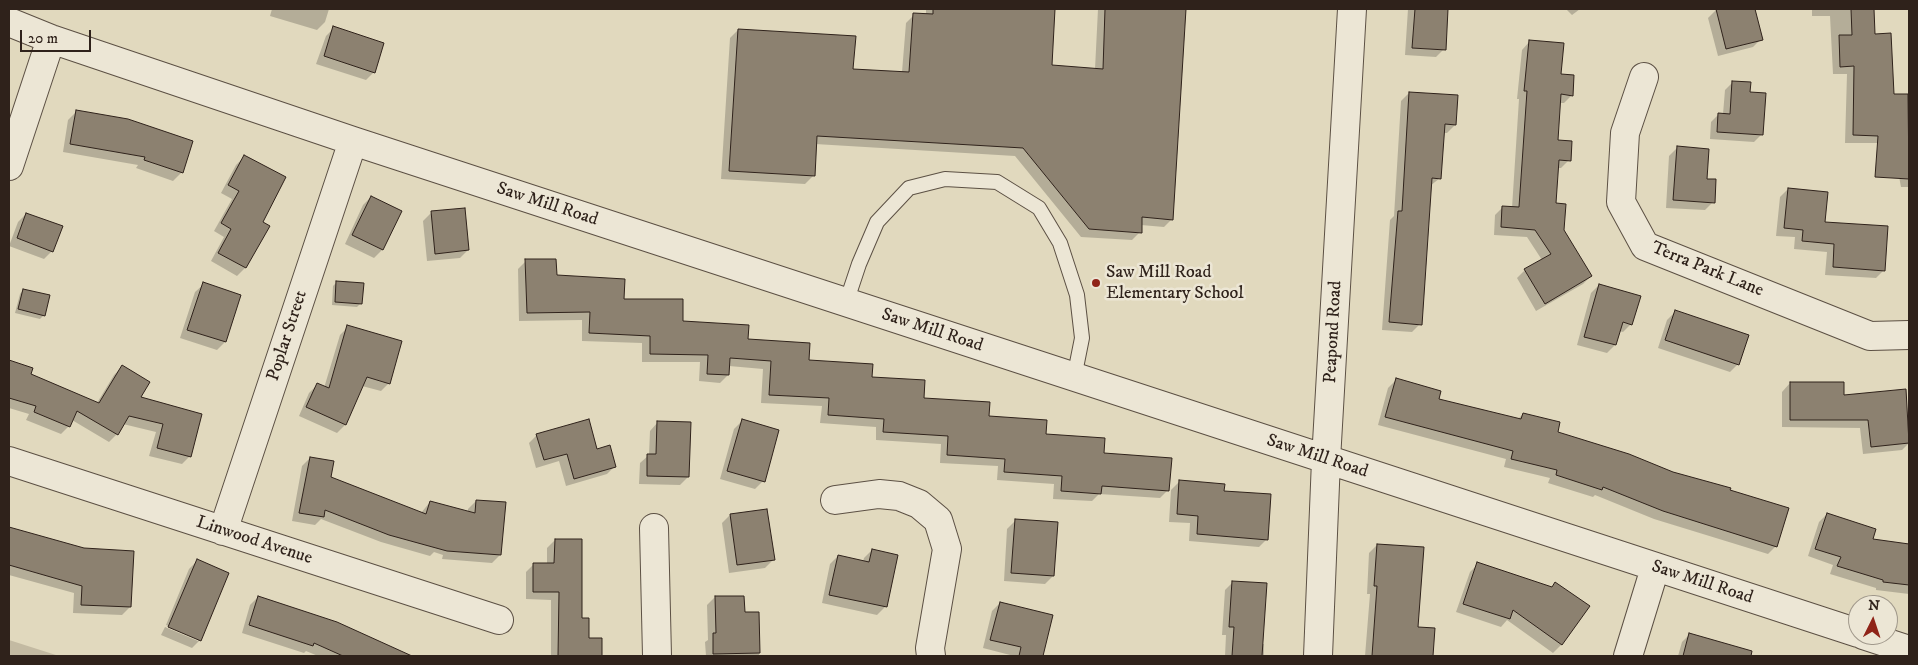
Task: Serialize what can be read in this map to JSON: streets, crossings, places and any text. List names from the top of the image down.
{
  "streets": {
    "street": [
      "Saw Mill Road",
      "Terra Park Lane",
      "Peapond Road",
      "Poplar Street",
      "Linwood Avenue"
    ]
  },
  "crossings": [
    ["Saw Mill Road", "Peapond Road"],
    ["Saw Mill Road", "Poplar Street"],
    ["Poplar Street", "Linwood Avenue"]
  ],
  "places": ["Saw Mill Road Elementary School"],
  "scale_bar": "20 m",
  "north": "top"
}
